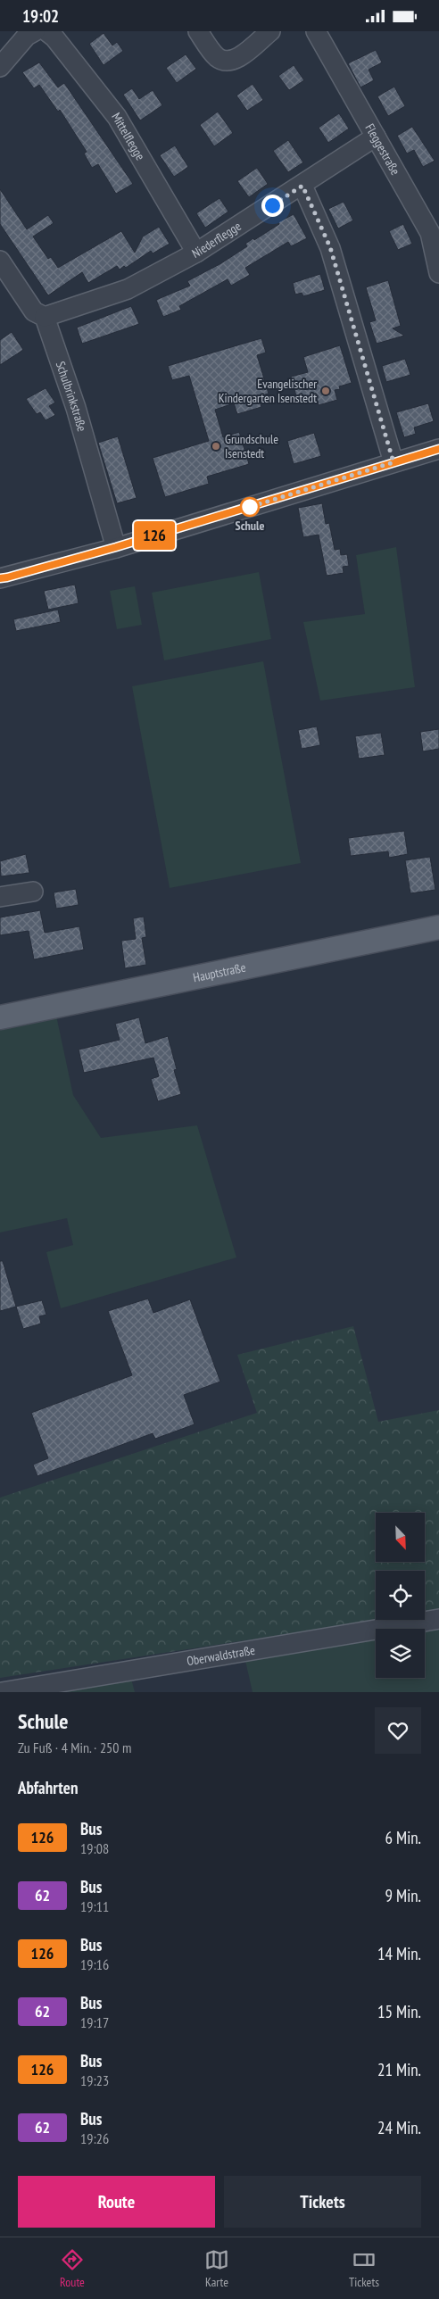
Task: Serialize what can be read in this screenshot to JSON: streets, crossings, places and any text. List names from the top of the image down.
{
  "streets": {
    "main road": ["Hauptstraße"],
    "street": [
      "Mittelflegge",
      "Fleggestraße",
      "Niederflegge",
      "Schulbrinkstraße",
      "Oberwaldstraße"
    ]
  },
  "crossings": [
    ["Mittelflegge", "Niederflegge"],
    ["Fleggestraße", "Niederflegge"],
    ["Niederflegge", "Schulbrinkstraße"]
  ],
  "places": ["Evangelischer Kindergarten Isenstedt", "Grundschule Isenstedt", "Schule"],
  "lines": ["bus line 126"],
  "north": "bottom right",
  "page": {
    "status": "19:02",
    "on_map": "126",
    "heading": [
      ["Schule", "Zu Fuß · 4 Min. · 250 m"],
      "Abfahrten"
    ],
    "list": [
      {
        "mark": "126",
        "name": "Bus",
        "note": "19:08",
        "value": "6 Min."
      },
      {
        "mark": "62",
        "name": "Bus",
        "note": "19:11",
        "value": "9 Min."
      },
      {
        "mark": "126",
        "name": "Bus",
        "note": "19:16",
        "value": "14 Min."
      },
      {
        "mark": "62",
        "name": "Bus",
        "note": "19:17",
        "value": "15 Min."
      },
      {
        "mark": "126",
        "name": "Bus",
        "note": "19:23",
        "value": "21 Min."
      },
      {
        "mark": "62",
        "name": "Bus",
        "note": "19:26",
        "value": "24 Min."
      }
    ],
    "buttons": ["Route", "Tickets"],
    "tabs": ["Route", "Karte", "Tickets"]
  }
}
